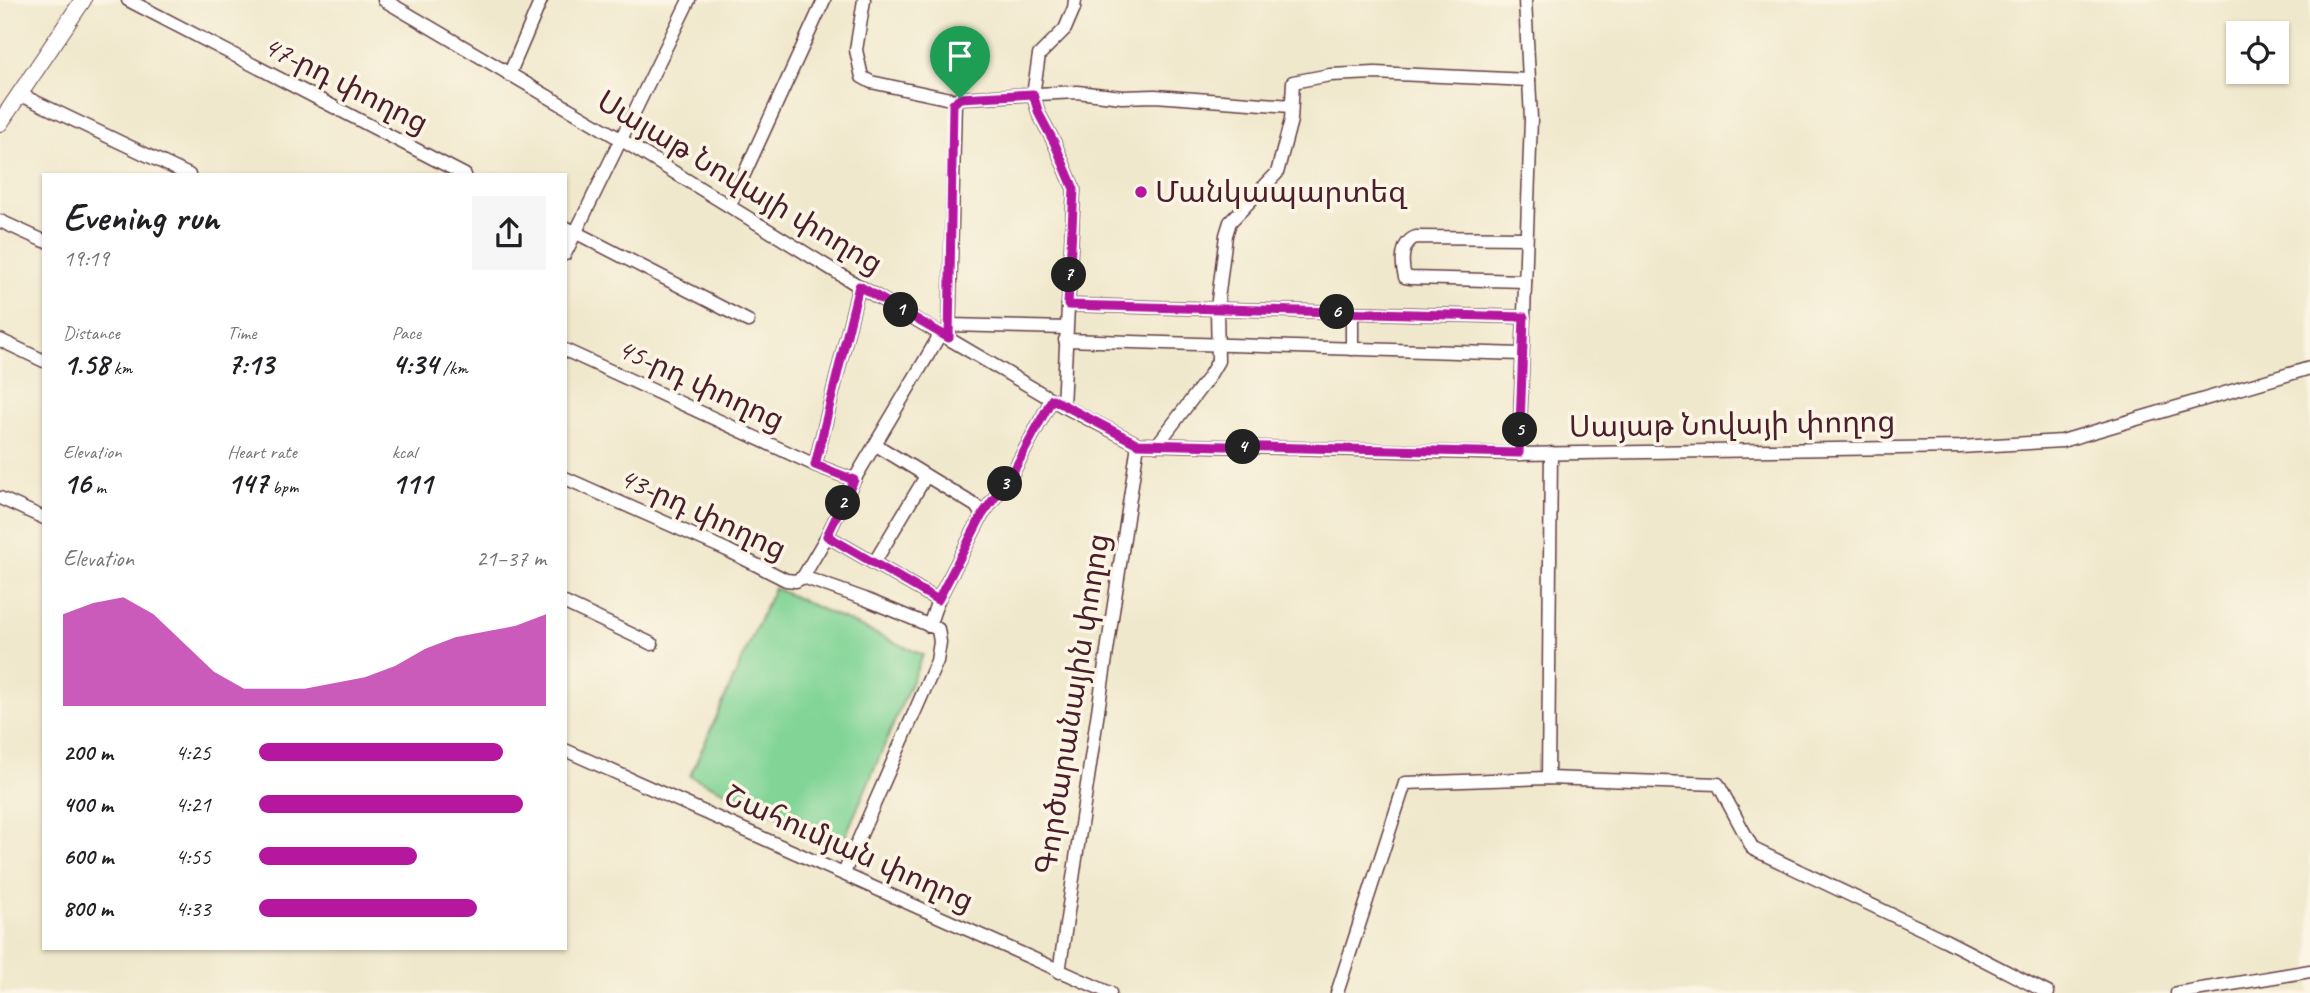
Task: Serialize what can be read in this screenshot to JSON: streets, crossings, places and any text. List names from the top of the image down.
{
  "streets": {
    "street": [
      "47-րդ փողոց",
      "Սայաթ Նովայի փողոց",
      "45-րդ փողոց",
      "43-րդ փողոց",
      "Գործարանային փողոց",
      "Շահումյան փողոց"
    ]
  },
  "crossings": [
    ["Սայաթ Նովայի փողոց", "Գործարանային փողոց"],
    ["Գործարանային փողոց", "Շահումյան փողոց"]
  ],
  "places": ["Մանկապարտեզ"],
  "page": {
    "heading": ["Evening run", "19:19"],
    "pins": [
      "7",
      "1",
      "6",
      "5",
      "4",
      "3",
      "2"
    ],
    "stats": [
      ["Distance", "1.58 km"],
      ["Time", "7:13"],
      ["Pace", "4:34 /km"],
      ["Elevation", "16 m"],
      ["Heart rate", "147 bpm"],
      ["kcal", "111"]
    ],
    "chart": ["Elevation", "21–37 m"],
    "list": [
      {
        "name": "200 m",
        "note": "4:25"
      },
      {
        "name": "400 m",
        "note": "4:21"
      },
      {
        "name": "600 m",
        "note": "4:55"
      },
      {
        "name": "800 m",
        "note": "4:33"
      }
    ]
  }
}
